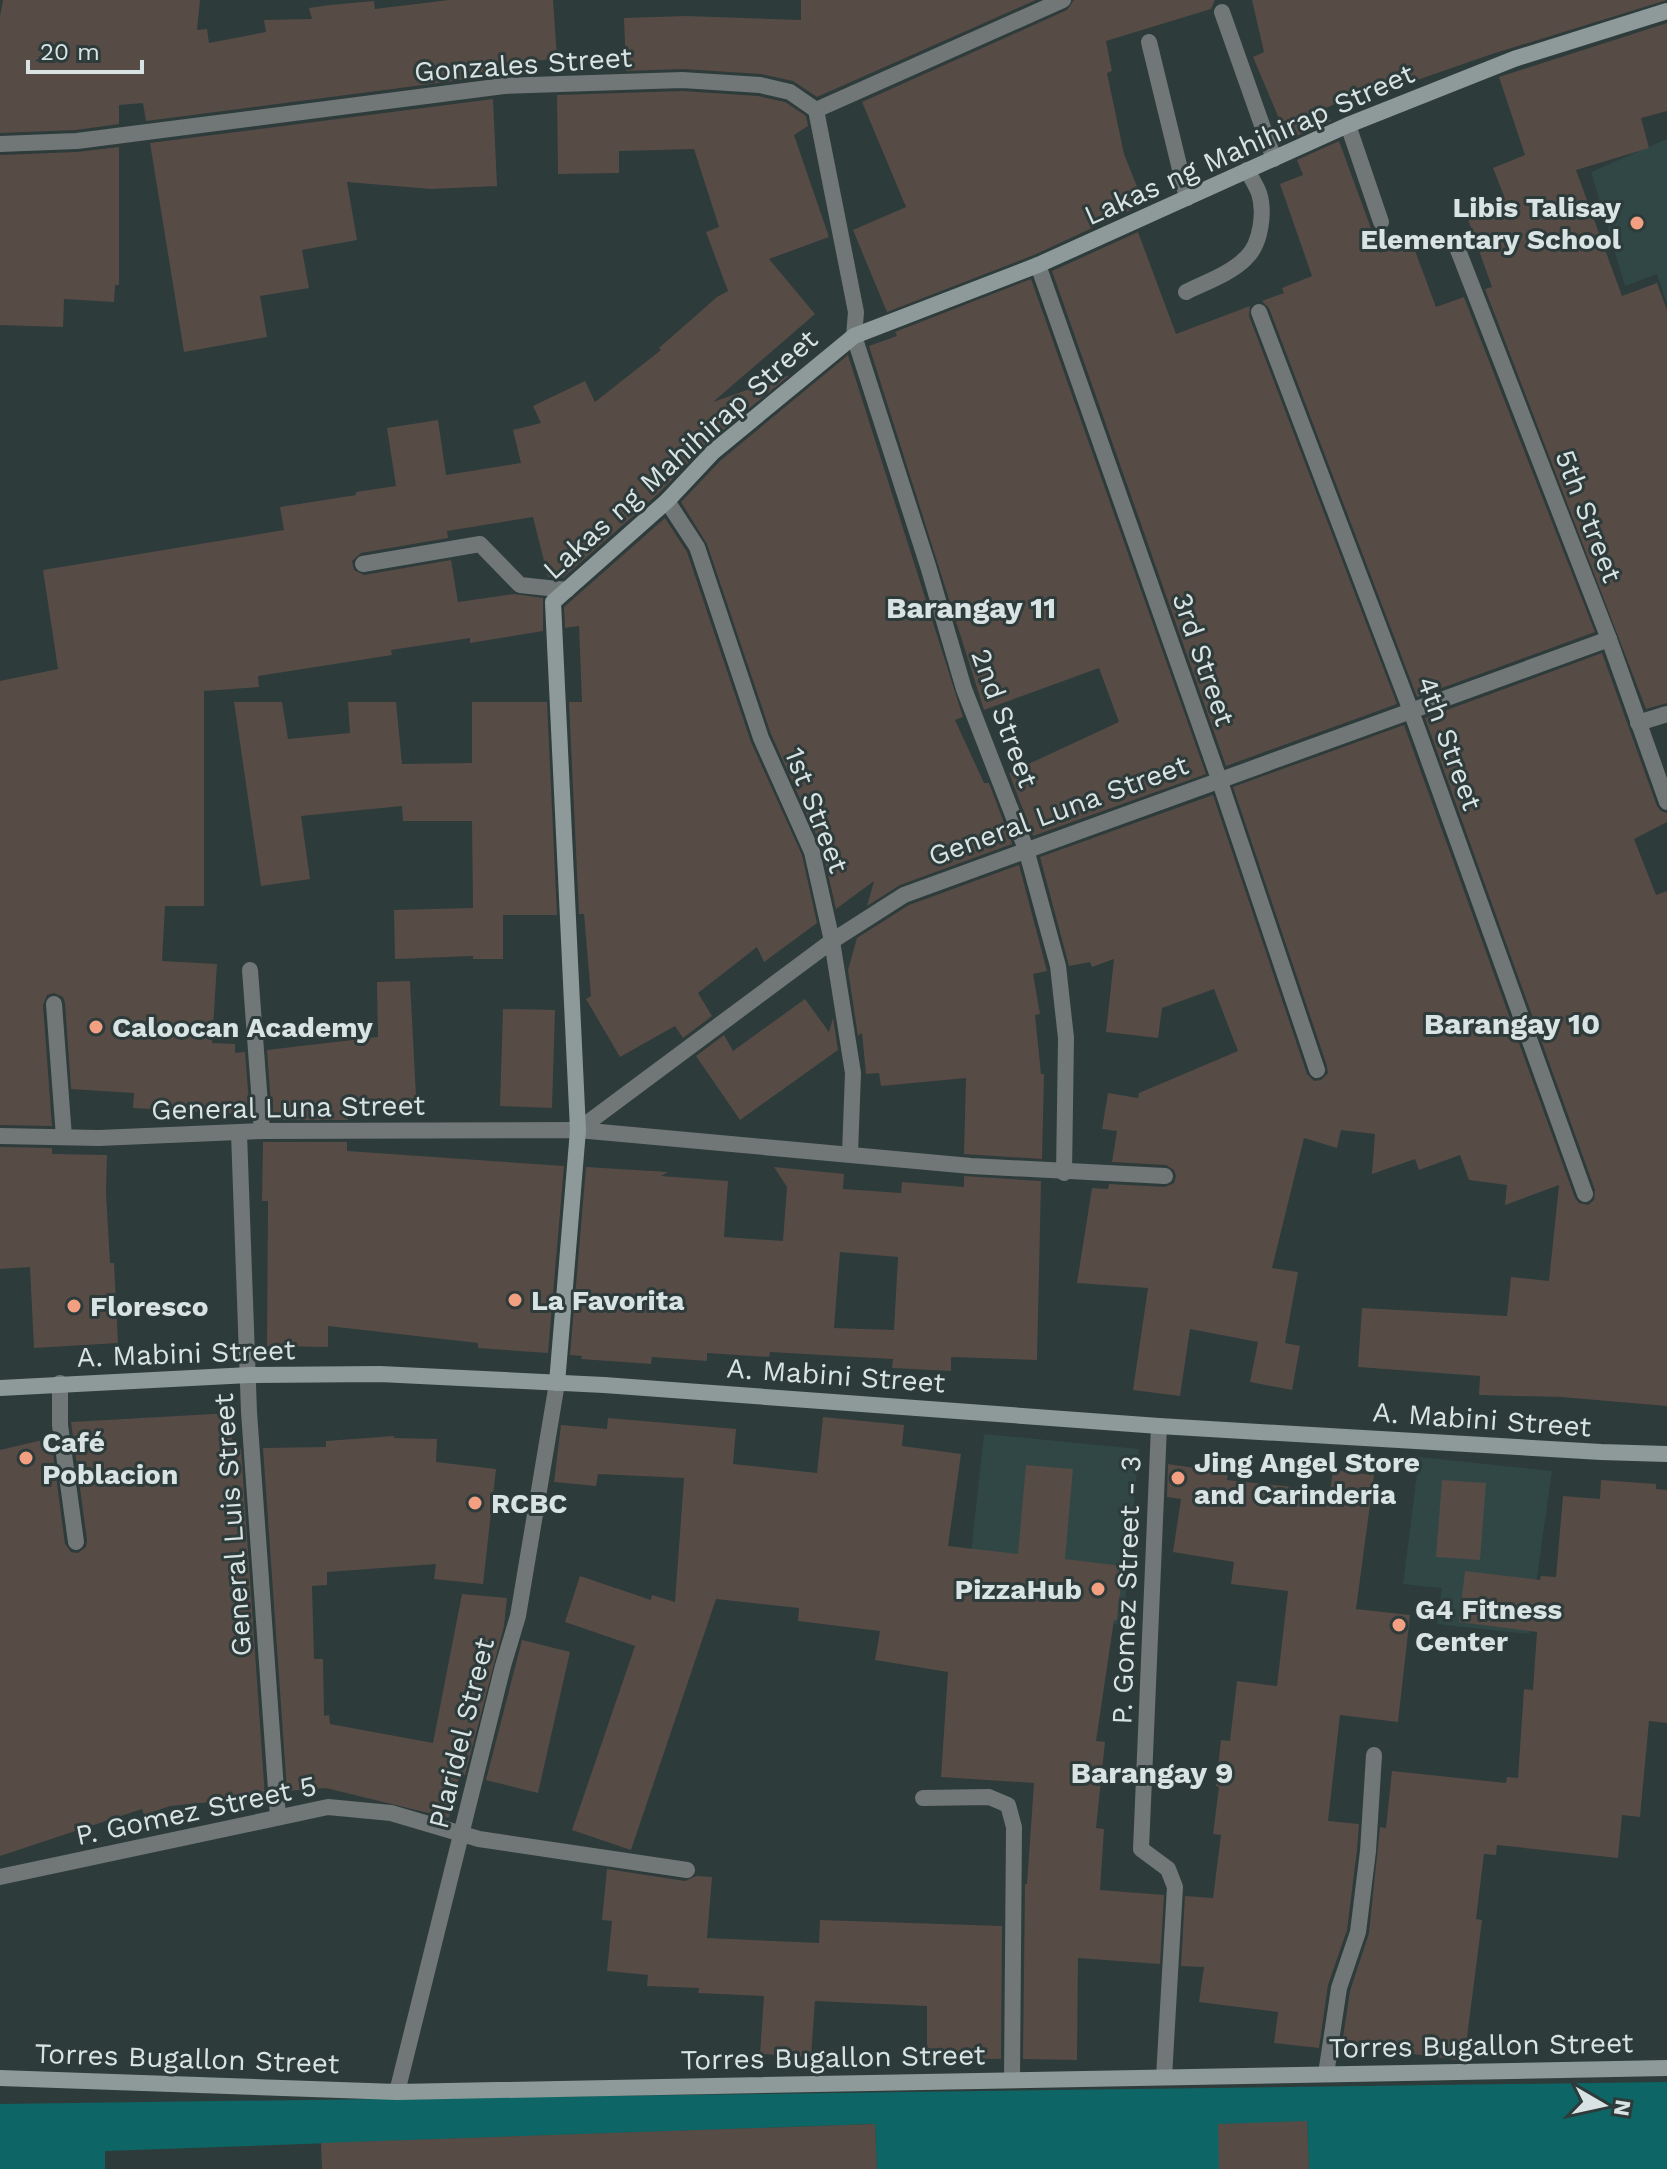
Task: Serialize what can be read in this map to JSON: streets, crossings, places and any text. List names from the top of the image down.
{
  "streets": {
    "street": [
      "Gonzales Street",
      "Lakas ng Mahihirap Street",
      "5th Street",
      "3rd Street",
      "2nd Street",
      "4th Street",
      "1st Street",
      "General Luna Street",
      "A. Mabini Street",
      "General Luis Street",
      "P. Gomez Street - 3",
      "Plaridel Street",
      "P. Gomez Street 5",
      "Torres Bugallon Street"
    ]
  },
  "crossings": [
    ["Lakas ng Mahihirap Street", "3rd Street"],
    ["Lakas ng Mahihirap Street", "2nd Street"],
    ["Lakas ng Mahihirap Street", "1st Street"],
    ["Lakas ng Mahihirap Street", "General Luna Street"],
    ["Lakas ng Mahihirap Street", "A. Mabini Street"],
    ["Lakas ng Mahihirap Street", "Plaridel Street"],
    ["5th Street", "General Luna Street"],
    ["3rd Street", "General Luna Street"],
    ["2nd Street", "General Luna Street"],
    ["4th Street", "General Luna Street"],
    ["1st Street", "General Luna Street"],
    ["General Luna Street", "General Luis Street"],
    ["A. Mabini Street", "General Luis Street"],
    ["A. Mabini Street", "P. Gomez Street - 3"],
    ["A. Mabini Street", "Plaridel Street"],
    ["General Luis Street", "P. Gomez Street 5"],
    ["P. Gomez Street - 3", "Torres Bugallon Street"],
    ["Plaridel Street", "P. Gomez Street 5"],
    ["Plaridel Street", "Torres Bugallon Street"]
  ],
  "districts": ["Barangay 11", "Barangay 10", "Barangay 9"],
  "places": [
    "Libis Talisay Elementary School",
    "Caloocan Academy",
    "La Favorita",
    "Floresco",
    "Café Poblacion",
    "Jing Angel Store and Carinderia",
    "RCBC",
    "PizzaHub",
    "G4 Fitness Center"
  ],
  "scale_bar": "20 m",
  "north": "right"
}
